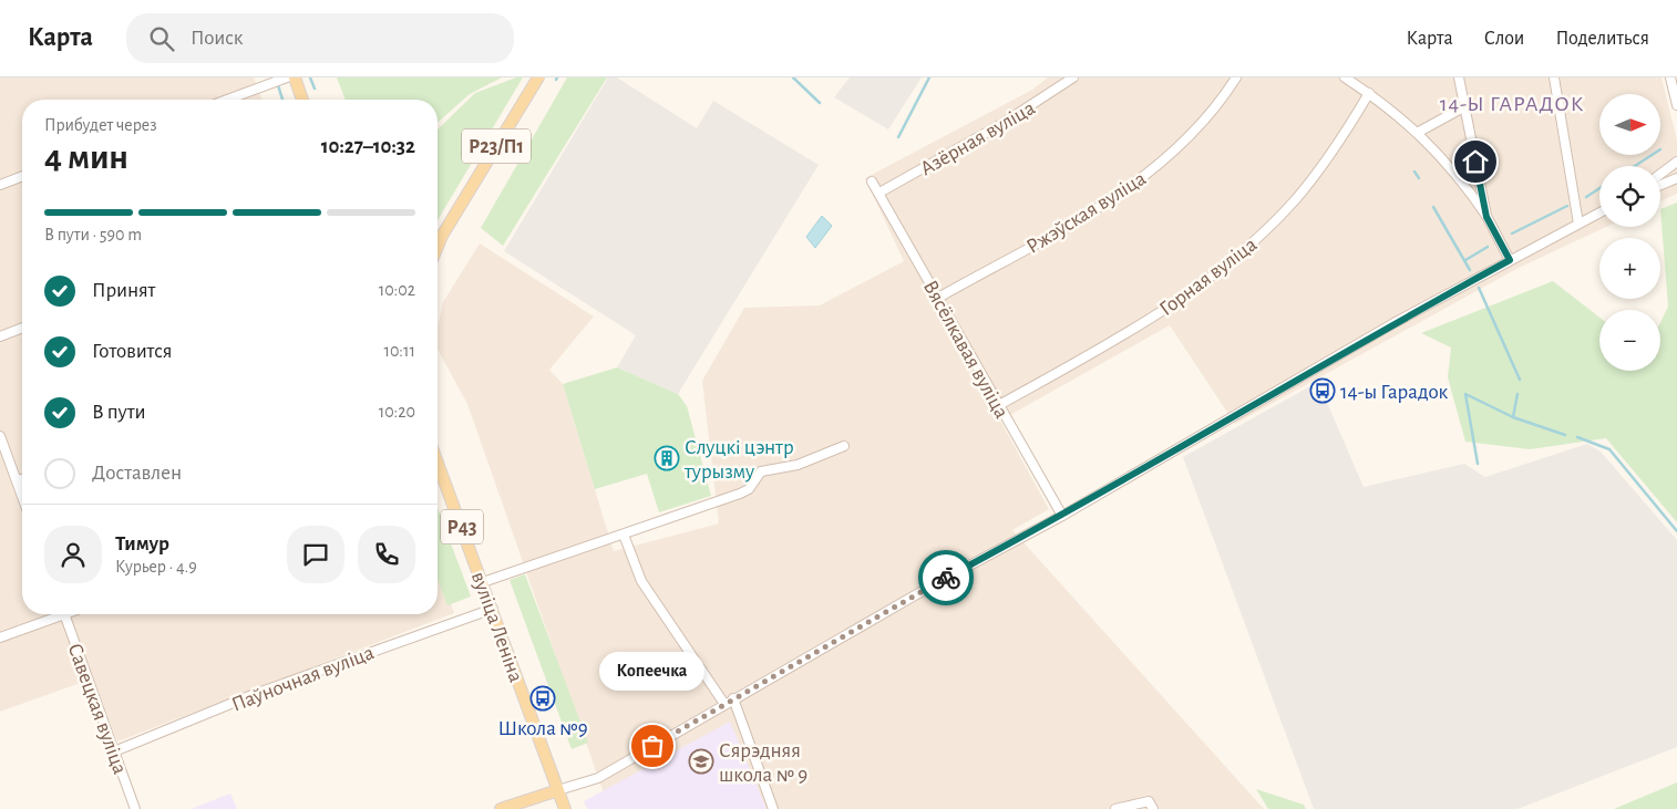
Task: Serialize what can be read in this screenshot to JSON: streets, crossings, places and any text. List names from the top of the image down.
{
  "streets": {
    "main road": ["Р23/П1", "Р43", "вуліца Леніна"],
    "street": [
      "Азёрная вуліца",
      "Ржэўская вуліца",
      "Горная вуліца",
      "Вясёлкавая вуліца",
      "Паўночная вуліца",
      "Савецкая вуліца"
    ]
  },
  "crossings": [
    ["Азёрная вуліца", "Вясёлкавая вуліца"],
    ["Ржэўская вуліца", "Вясёлкавая вуліца"],
    ["Горная вуліца", "Вясёлкавая вуліца"],
    ["вуліца Леніна", "Паўночная вуліца"],
    ["Паўночная вуліца", "Савецкая вуліца"]
  ],
  "districts": ["14-Ы ГАРАДОК"],
  "places": {
    "bus stop": ["14-ы Гарадок", "Школа №9"],
    "building": ["Слуцкі цэнтр турызму"],
    "other": ["Копеечка"],
    "school or university": ["Сярэдняя школа № 9"]
  },
  "north": "right",
  "page": {
    "header": "Карта",
    "search": "Поиск",
    "nav": ["Карта", "Слои", "Поделиться"],
    "map_buttons": ["+", "−"],
    "heading": ["4 мин", "Прибудет через", "10:27–10:32"],
    "panel": ["Тимур", "Курьер · 4.9"],
    "bar": "В пути · 590 m",
    "list": [
      ["Принят", "10:02"],
      ["Готовится", "10:11"],
      ["В пути", "10:20"],
      "Доставлен"
    ],
    "bubble": "Копеечка"
  }
}
